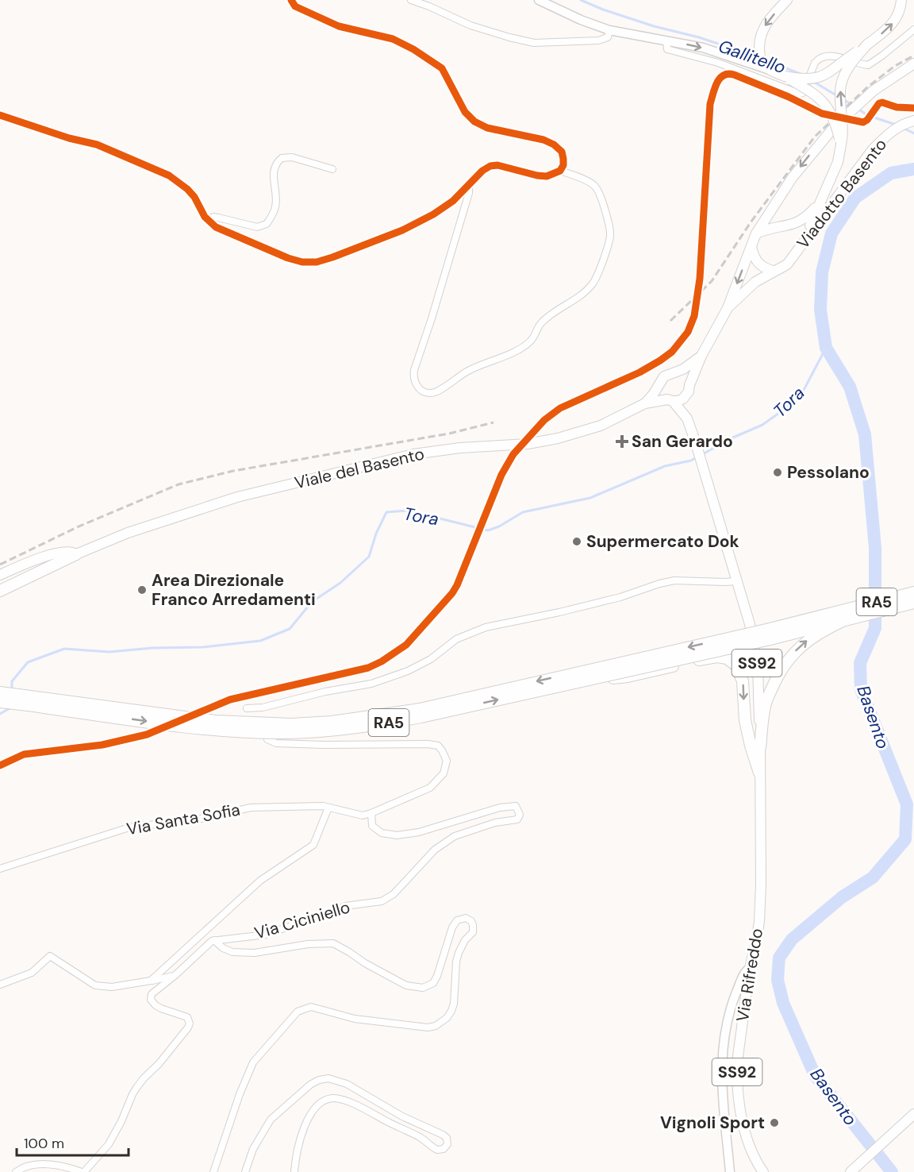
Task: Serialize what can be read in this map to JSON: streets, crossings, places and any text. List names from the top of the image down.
{
  "streets": {
    "highway": ["RA5"],
    "main road": [
      "Viadotto Basento",
      "Viale del Basento",
      "SS92",
      "Via Rifreddo"
    ],
    "street": ["Via Santa Sofia", "Via Ciciniello"]
  },
  "crossings": [
    ["SS92", "Via Rifreddo"],
    ["Via Santa Sofia", "Via Ciciniello"]
  ],
  "water": ["Gallitello", "Tora", "Basento"],
  "places": {
    "health": ["San Gerardo"],
    "other": [
      "Pessolano",
      "Supermercato Dok",
      "Area Direzionale Franco Arredamenti",
      "Vignoli Sport"
    ]
  },
  "scale_bar": "100 m"
}
